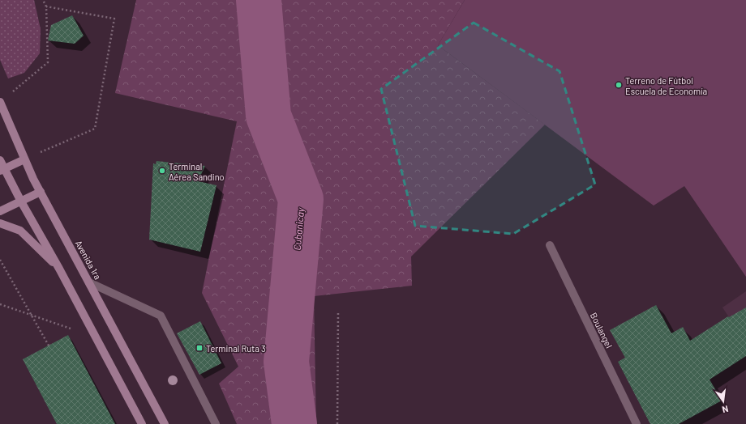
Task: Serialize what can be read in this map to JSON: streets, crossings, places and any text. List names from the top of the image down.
{
  "streets": {
    "main road": ["Avenida 1ra"],
    "street": ["Boulangel"]
  },
  "water": ["Cubanicay"],
  "places": {
    "other": ["Terreno de Fútbol Escuela de Economía", "Terminal Aérea Sandino"],
    "transit": ["Terminal Ruta 3"]
  },
  "north": "bottom"
}
